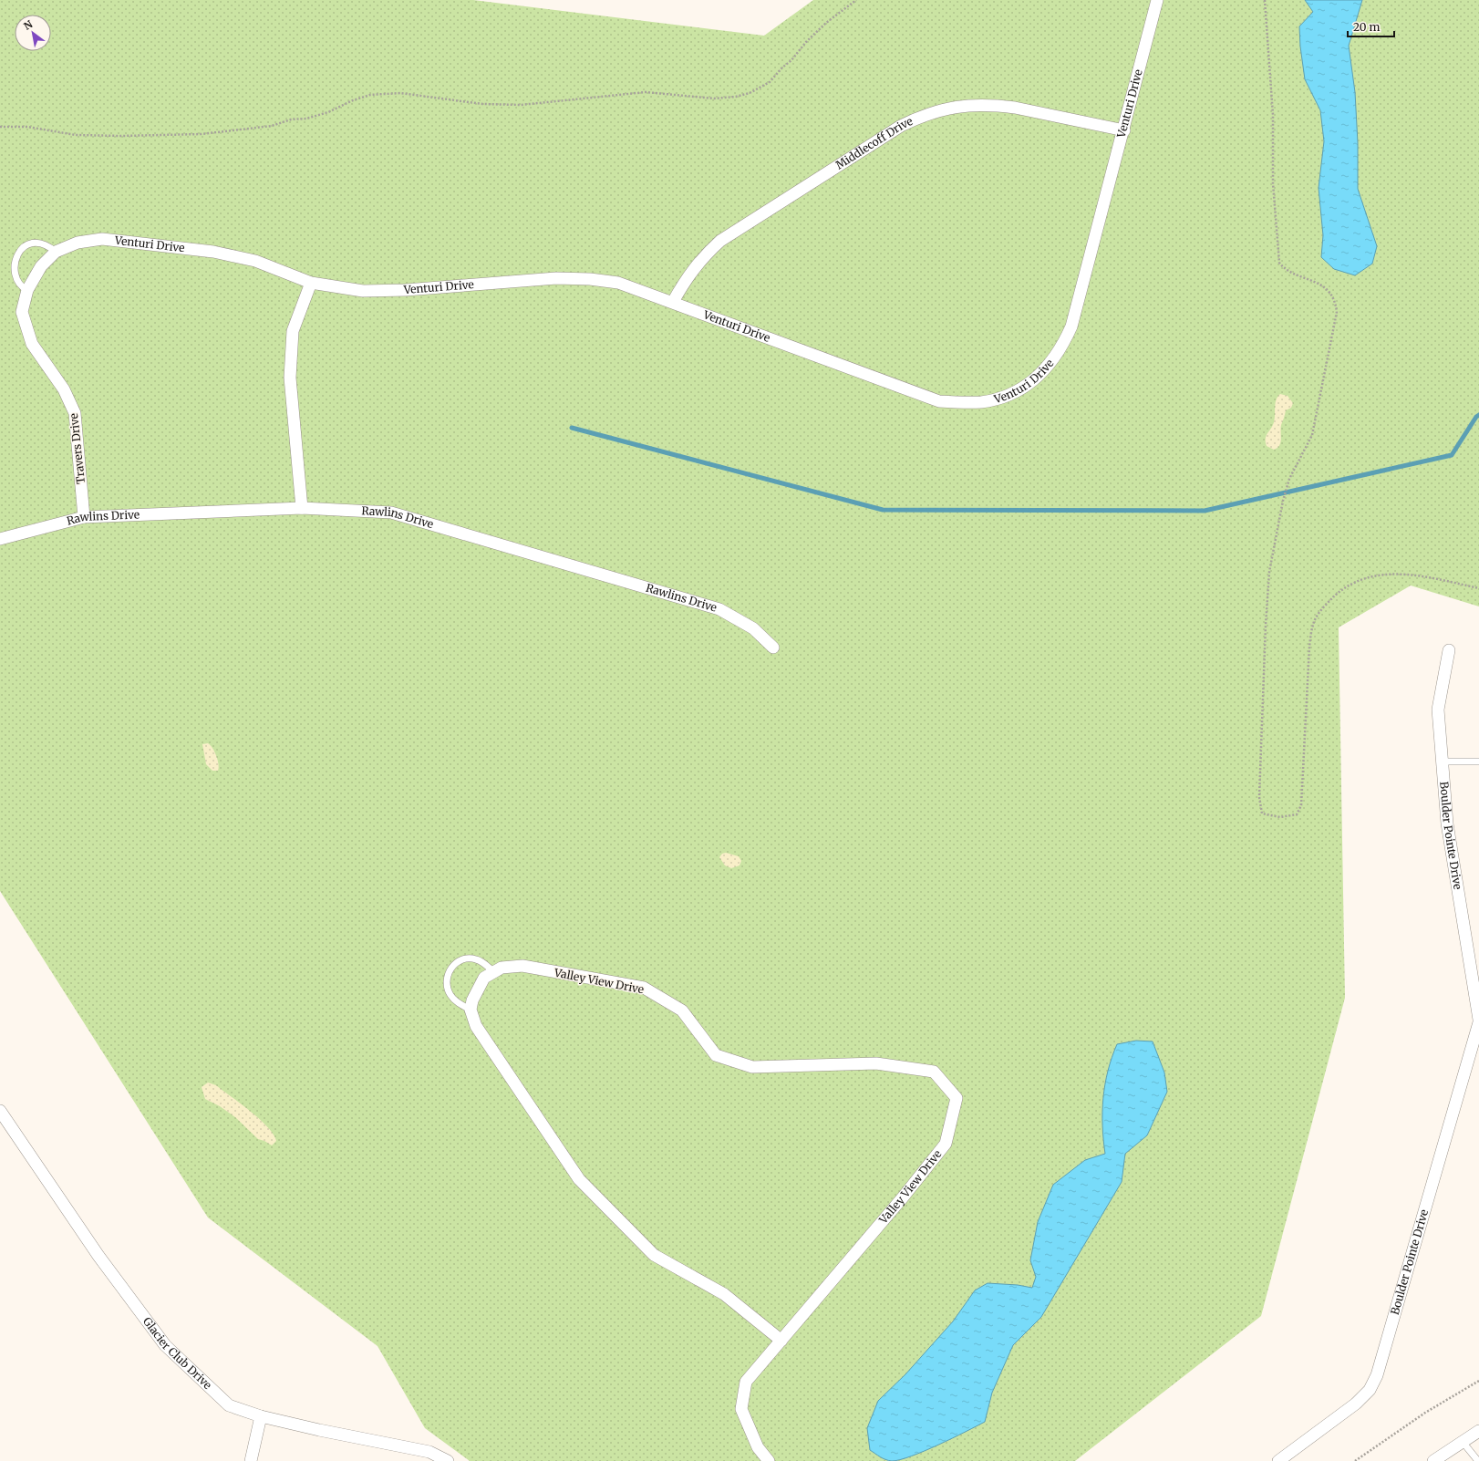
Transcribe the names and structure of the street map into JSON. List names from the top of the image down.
{
  "streets": {
    "street": [
      "Venturi Drive",
      "Middlecoff Drive",
      "Travers Drive",
      "Rawlins Drive",
      "Boulder Pointe Drive",
      "Valley View Drive",
      "Glacier Club Drive"
    ]
  },
  "crossings": [
    ["Venturi Drive", "Middlecoff Drive"],
    ["Venturi Drive", "Travers Drive"],
    ["Travers Drive", "Rawlins Drive"]
  ],
  "scale_bar": "20 m",
  "north": "top left"
}
